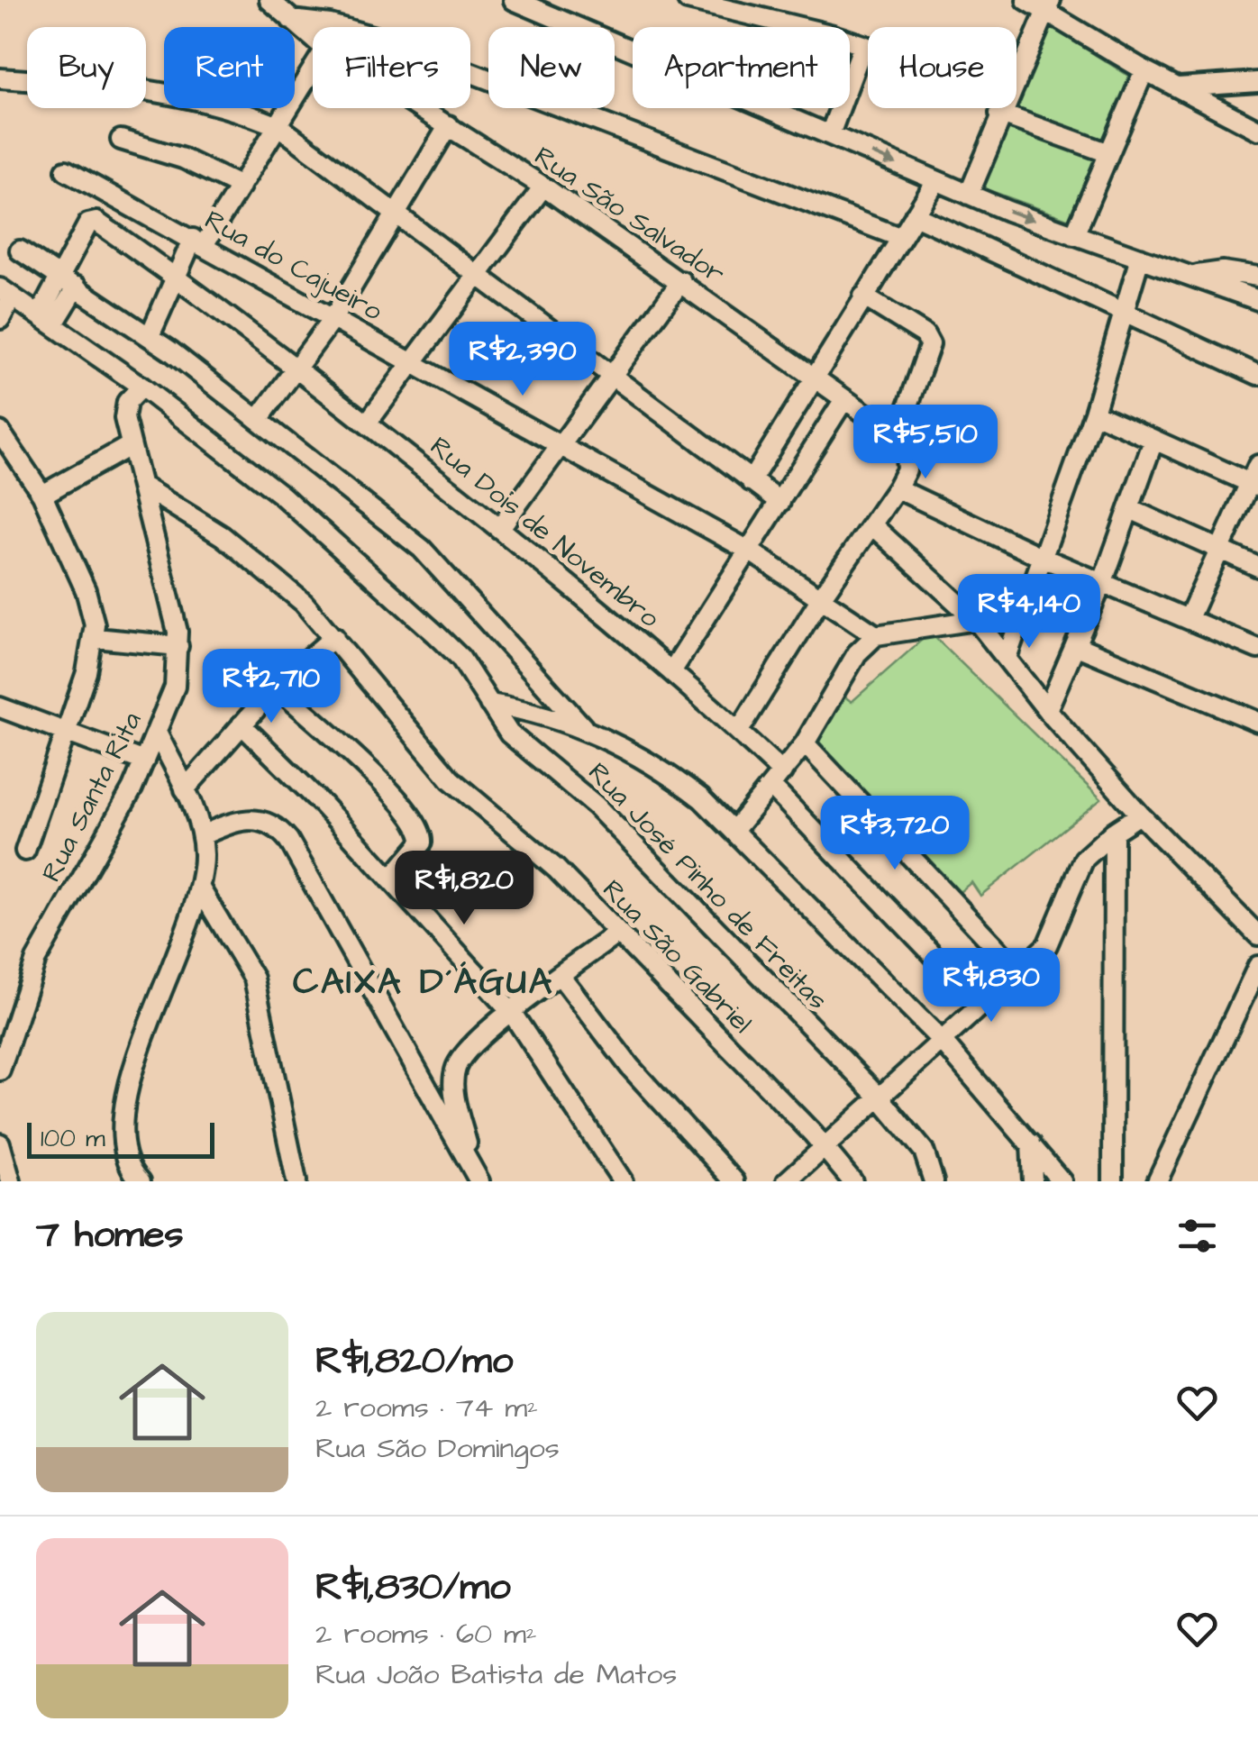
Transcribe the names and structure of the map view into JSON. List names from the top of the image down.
{
  "streets": {
    "street": [
      "Rua São Salvador",
      "Rua do Cajueiro",
      "Rua Dois de Novembro",
      "Rua Santa Rita",
      "Rua José Pinho de Freitas",
      "Rua São Gabriel"
    ]
  },
  "crossings": [
    ["Rua Santa Rita", "Rua José Pinho de Freitas"],
    ["Rua Santa Rita", "Rua São Gabriel"]
  ],
  "districts": ["CAIXA D´ÁGUA"],
  "scale_bar": "100 m",
  "page": {
    "chip": [
      "Buy",
      "Rent",
      "Filters",
      "New",
      "Apartment",
      "House"
    ],
    "price": [
      "R$2,390",
      "R$5,510",
      "R$4,140",
      "R$2,710",
      "R$3,720",
      "R$1,820",
      "R$1,830"
    ],
    "scale": "100 m",
    "heading": "7 homes",
    "list": [
      {
        "name": "R$1,820/mo",
        "note": "2 rooms · 74 m² · Rua São Domingos"
      },
      {
        "name": "R$1,830/mo",
        "note": "2 rooms · 60 m² · Rua João Batista de Matos"
      }
    ]
  }
}
